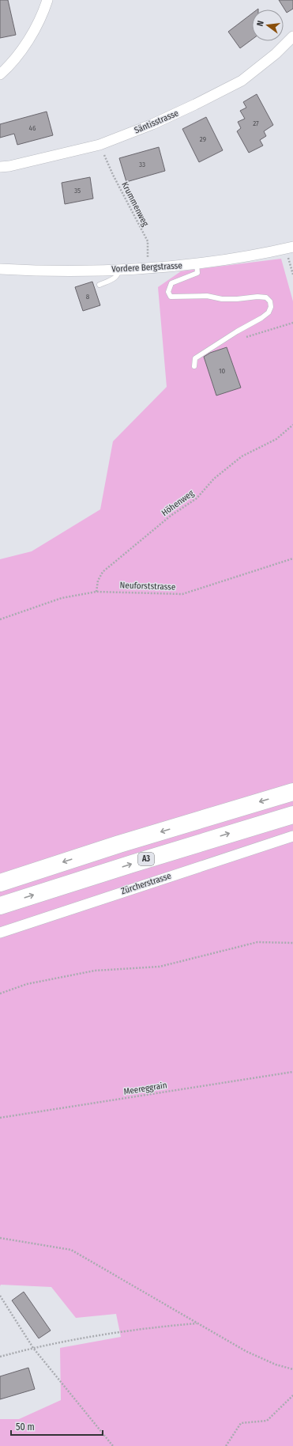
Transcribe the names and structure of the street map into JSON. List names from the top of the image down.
{
  "streets": {
    "highway": ["A3"],
    "street": ["Säntisstrasse", "Vordere Bergstrasse", "Zürcherstrasse"],
    "path": [
      "Krummenweg",
      "Höhenweg",
      "Neuforststrasse",
      "Meereggrain"
    ]
  },
  "crossings": [
    ["Säntisstrasse", "Krummenweg"],
    ["Krummenweg", "Vordere Bergstrasse"],
    ["Höhenweg", "Neuforststrasse"]
  ],
  "house_numbers": [
    "27",
    "46",
    "29",
    "33",
    "35",
    "8",
    "10"
  ],
  "scale_bar": "50 m",
  "north": "left"
}
